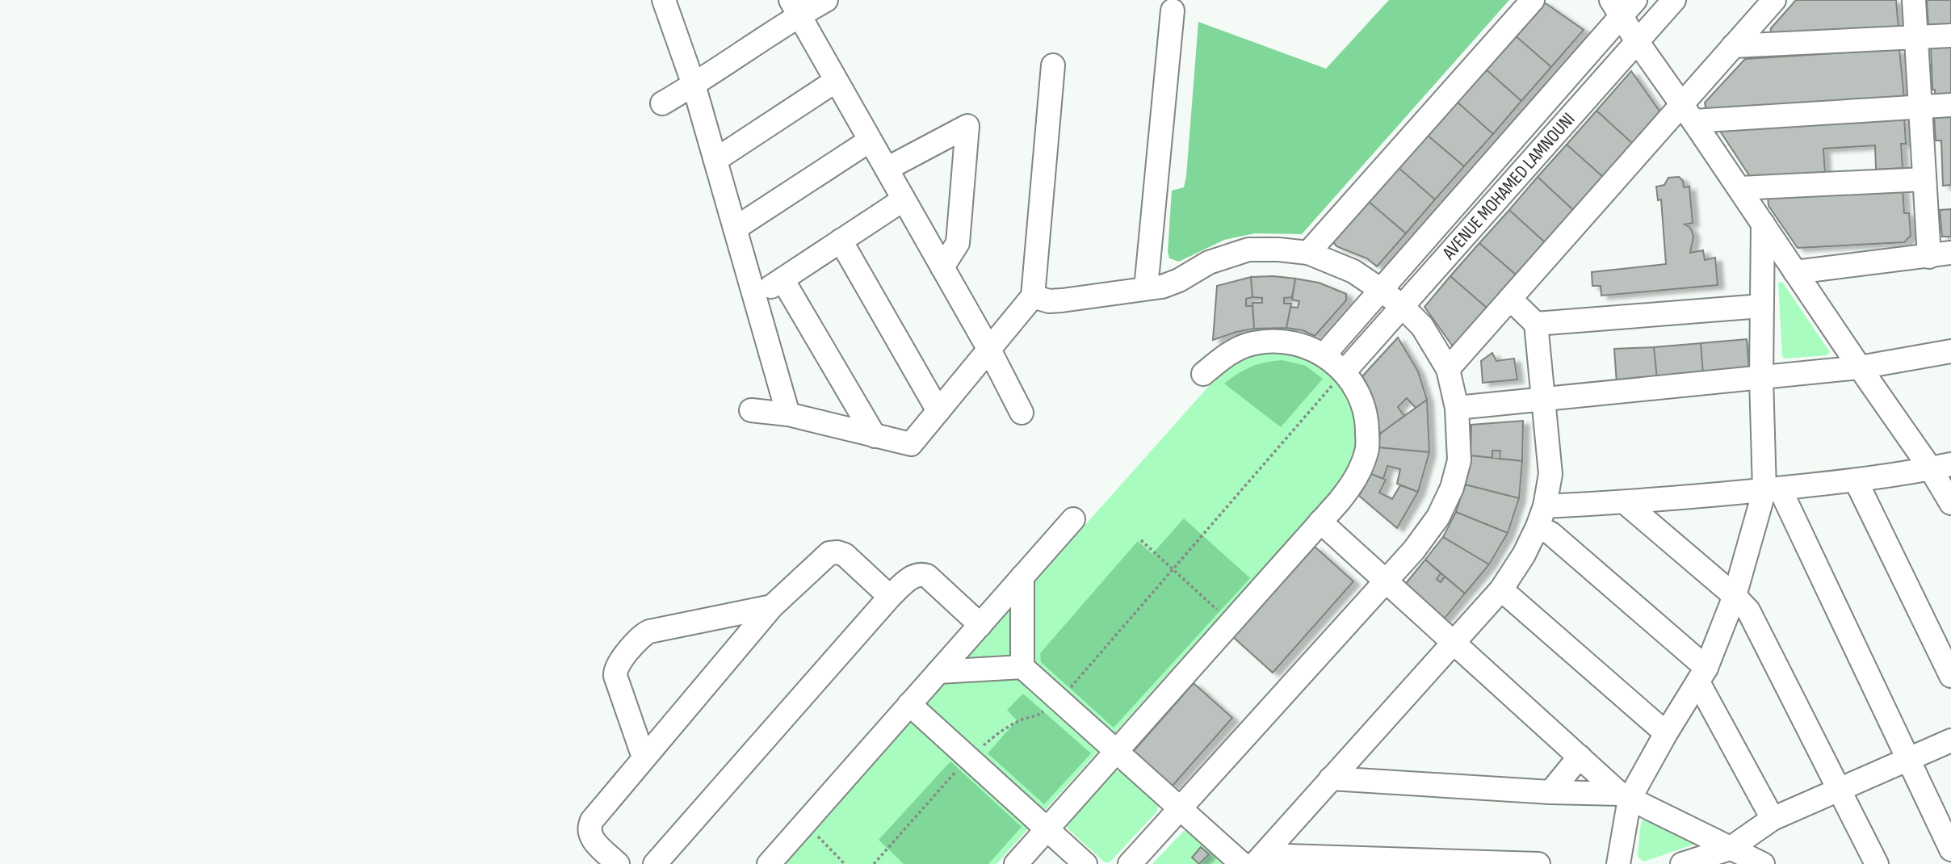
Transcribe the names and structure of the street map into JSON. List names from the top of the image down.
{
  "streets": {
    "street": ["AVENUE MOHAMED LAMNOUNI"]
  }
}
